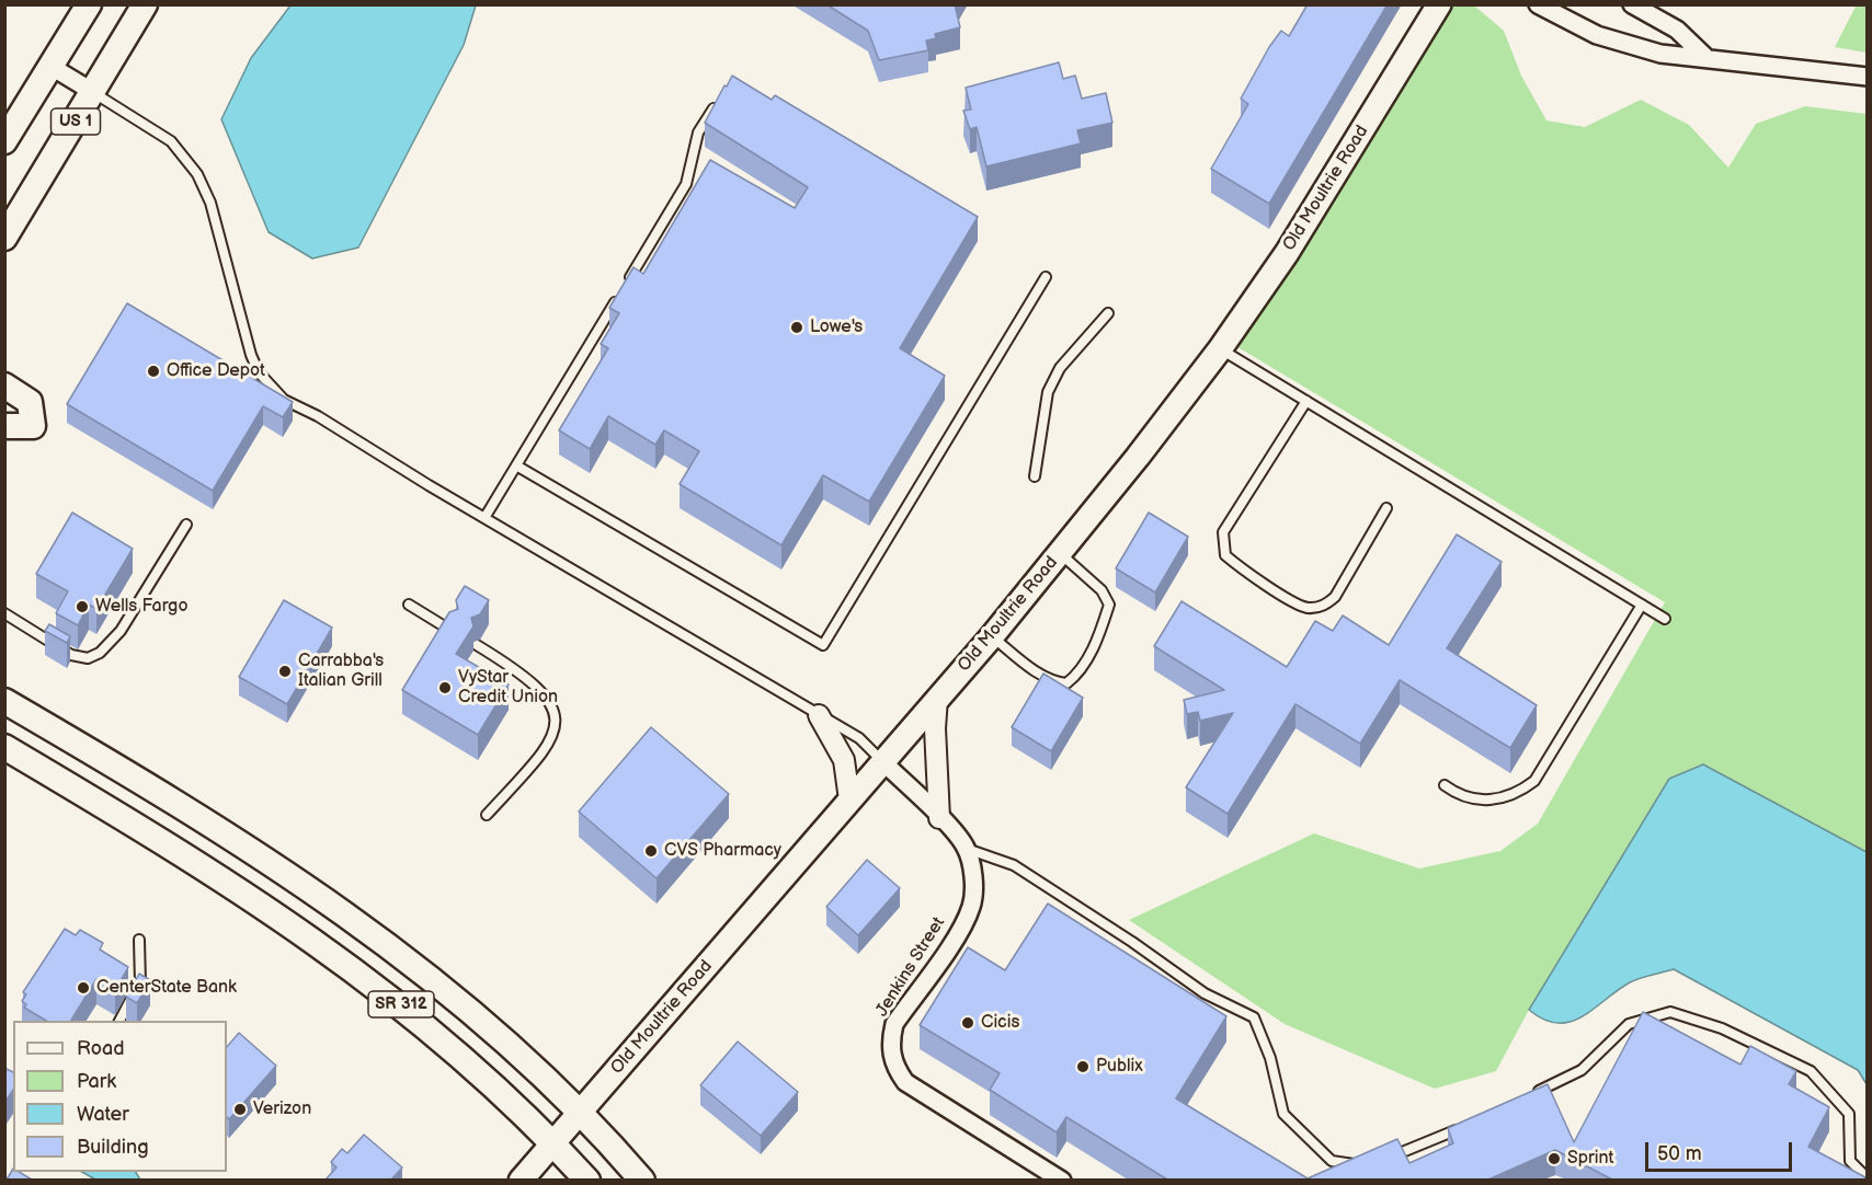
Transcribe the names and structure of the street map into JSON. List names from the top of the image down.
{
  "streets": {
    "main road": ["US 1", "Old Moultrie Road", "SR 312"],
    "street": ["Jenkins Street"]
  },
  "crossings": [
    ["Old Moultrie Road", "SR 312"]
  ],
  "places": [
    "Lowe's",
    "Office Depot",
    "Wells Fargo",
    "Carrabba's Italian Grill",
    "VyStar Credit Union",
    "CVS Pharmacy",
    "CenterState Bank",
    "Cicis",
    "Publix",
    "Verizon",
    "Sprint"
  ],
  "legend": [
    "Road",
    "Park",
    "Water",
    "Building"
  ],
  "scale_bar": "50 m"
}
